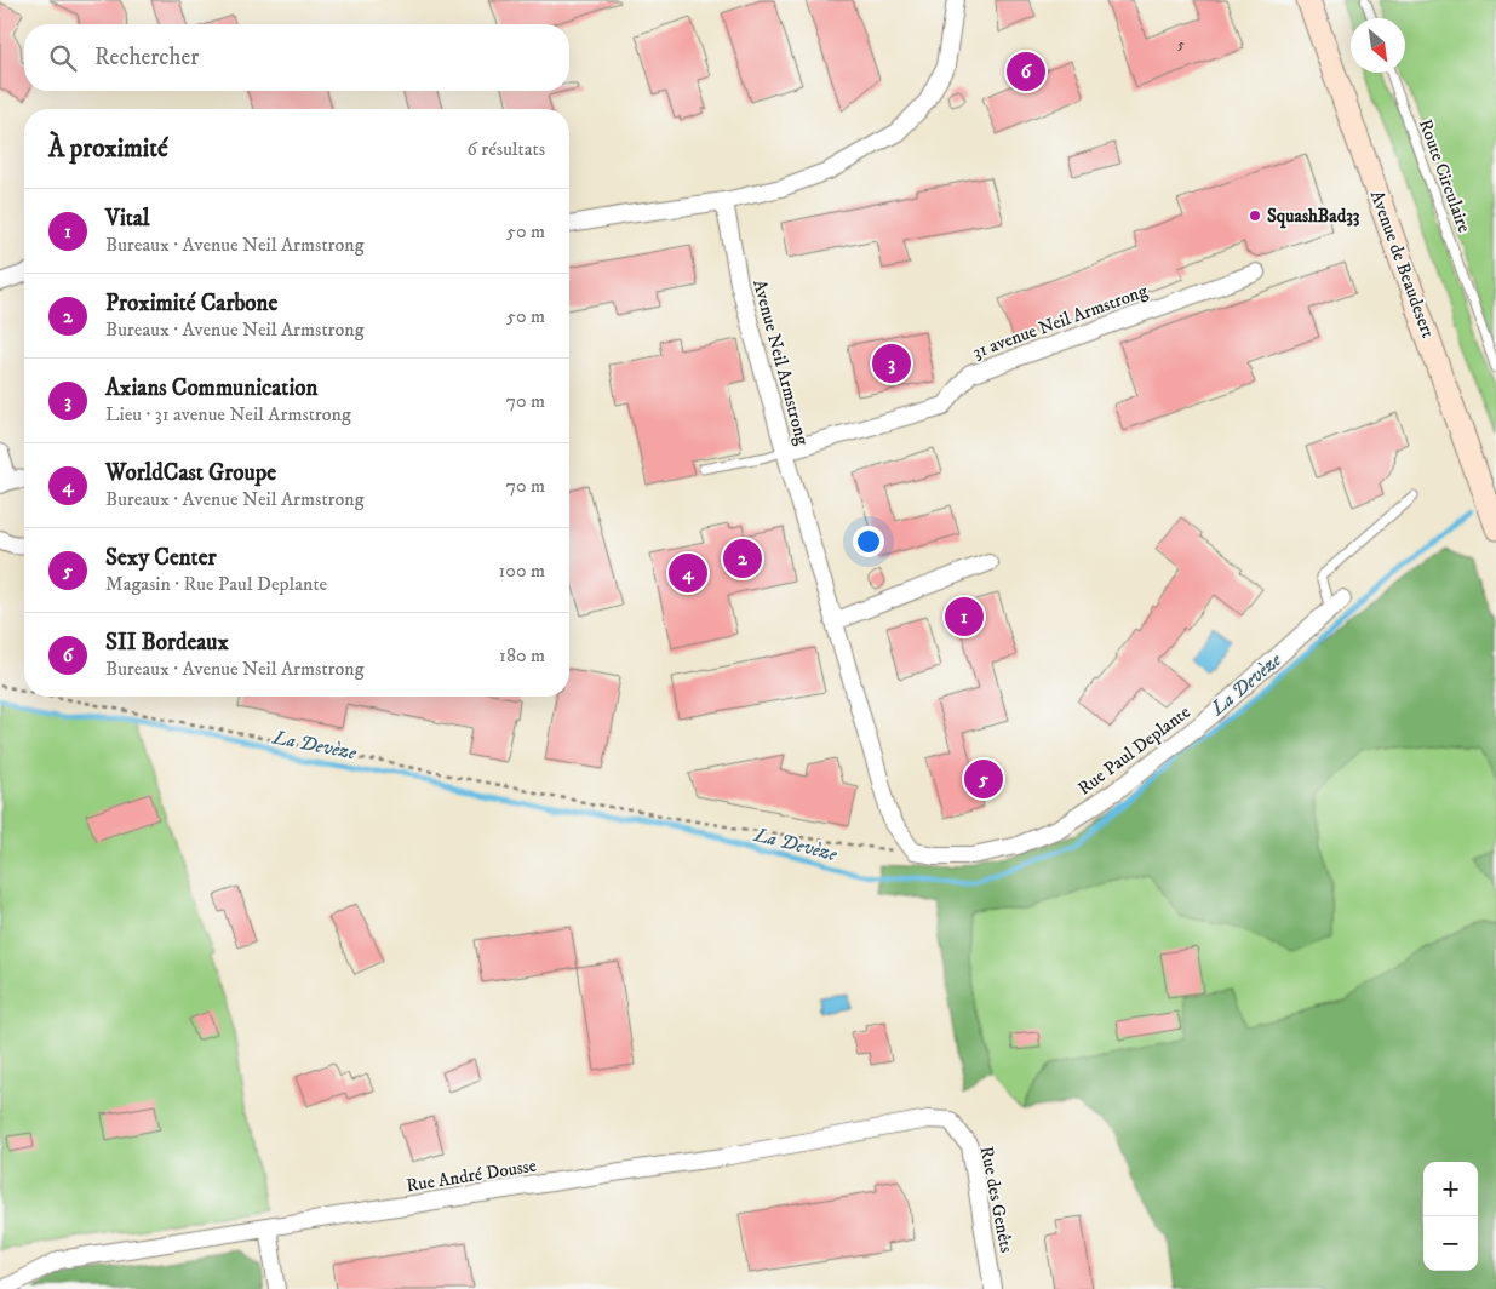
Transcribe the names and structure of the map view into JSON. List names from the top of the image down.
{
  "streets": {
    "main road": ["Avenue de Beaudesert"],
    "street": [
      "31 avenue Neil Armstrong",
      "Avenue Neil Armstrong",
      "Rue Paul Deplante",
      "Rue André Dousse",
      "Rue des Genêts"
    ],
    "lane": ["Route Circulaire"]
  },
  "crossings": [
    ["31 avenue Neil Armstrong", "Avenue Neil Armstrong"],
    ["Avenue Neil Armstrong", "Rue Paul Deplante"],
    ["Rue André Dousse", "Rue des Genêts"]
  ],
  "water": ["La Devèze"],
  "places": ["SquashBad33"],
  "house_numbers": ["5"],
  "north": "bottom right",
  "page": {
    "search": "Rechercher",
    "pins": [
      "6",
      "3",
      "2",
      "4",
      "1",
      "5"
    ],
    "heading": ["À proximité", "6 résultats"],
    "list": [
      {
        "mark": "1",
        "name": "Vital",
        "note": "Bureaux · Avenue Neil Armstrong",
        "value": "50 m"
      },
      {
        "mark": "2",
        "name": "Proximité Carbone",
        "note": "Bureaux · Avenue Neil Armstrong",
        "value": "50 m"
      },
      {
        "mark": "3",
        "name": "Axians Communication",
        "note": "Lieu · 31 avenue Neil Armstrong",
        "value": "70 m"
      },
      {
        "mark": "4",
        "name": "WorldCast Groupe",
        "note": "Bureaux · Avenue Neil Armstrong",
        "value": "70 m"
      },
      {
        "mark": "5",
        "name": "Sexy Center",
        "note": "Magasin · Rue Paul Deplante",
        "value": "100 m"
      },
      {
        "mark": "6",
        "name": "SII Bordeaux",
        "note": "Bureaux · Avenue Neil Armstrong",
        "value": "180 m"
      }
    ],
    "map_buttons": ["+", "−"]
  }
}
